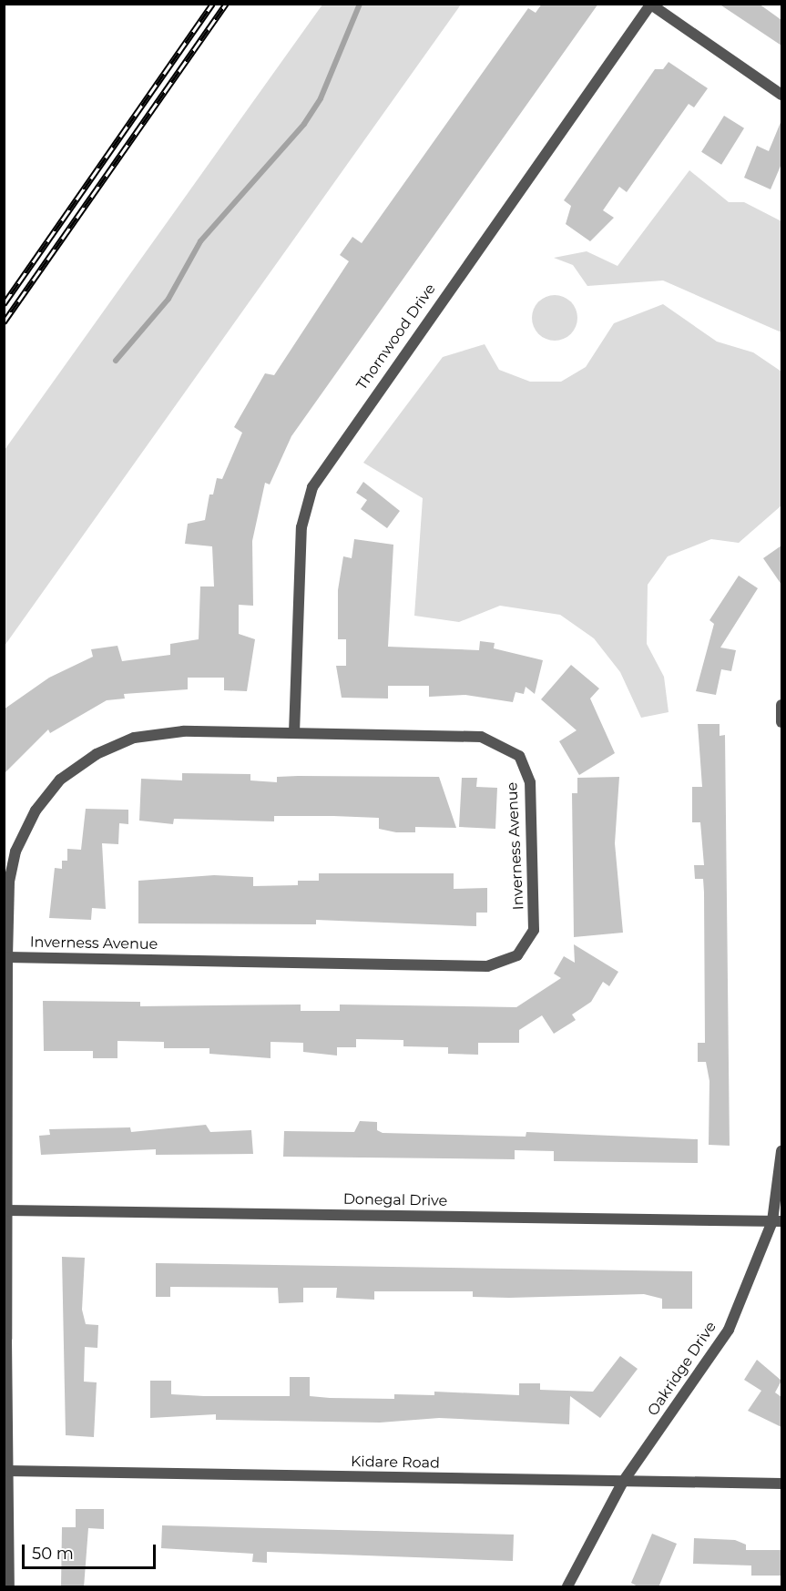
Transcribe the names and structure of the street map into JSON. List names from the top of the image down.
{
  "streets": {
    "street": [
      "Thornwood Drive",
      "Inverness Avenue",
      "Donegal Drive",
      "Oakridge Drive",
      "Kidare Road"
    ]
  },
  "crossings": [
    ["Thornwood Drive", "Inverness Avenue"],
    ["Inverness Avenue", "Donegal Drive"],
    ["Inverness Avenue", "Kidare Road"],
    ["Donegal Drive", "Oakridge Drive"],
    ["Oakridge Drive", "Kidare Road"]
  ],
  "scale_bar": "50 m"
}
